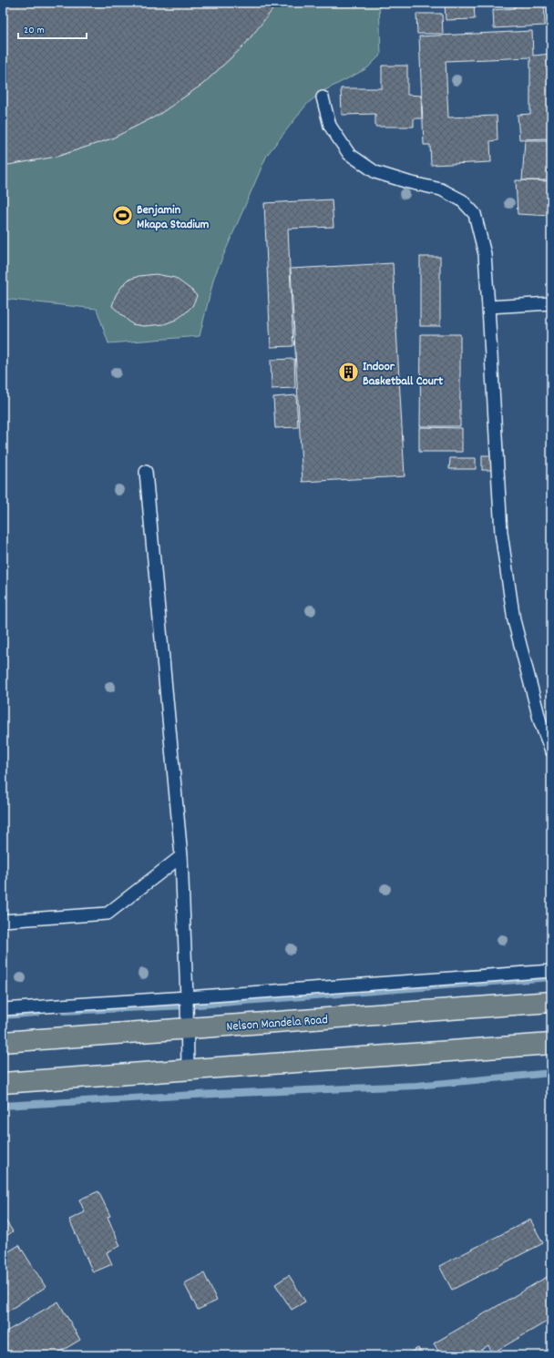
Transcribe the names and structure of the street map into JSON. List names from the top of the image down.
{
  "streets": {
    "main road": ["Nelson Mandela Road"]
  },
  "places": {
    "sports": ["Benjamin Mkapa Stadium"],
    "building": ["Indoor Basketball Court"]
  },
  "scale_bar": "20 m"
}
